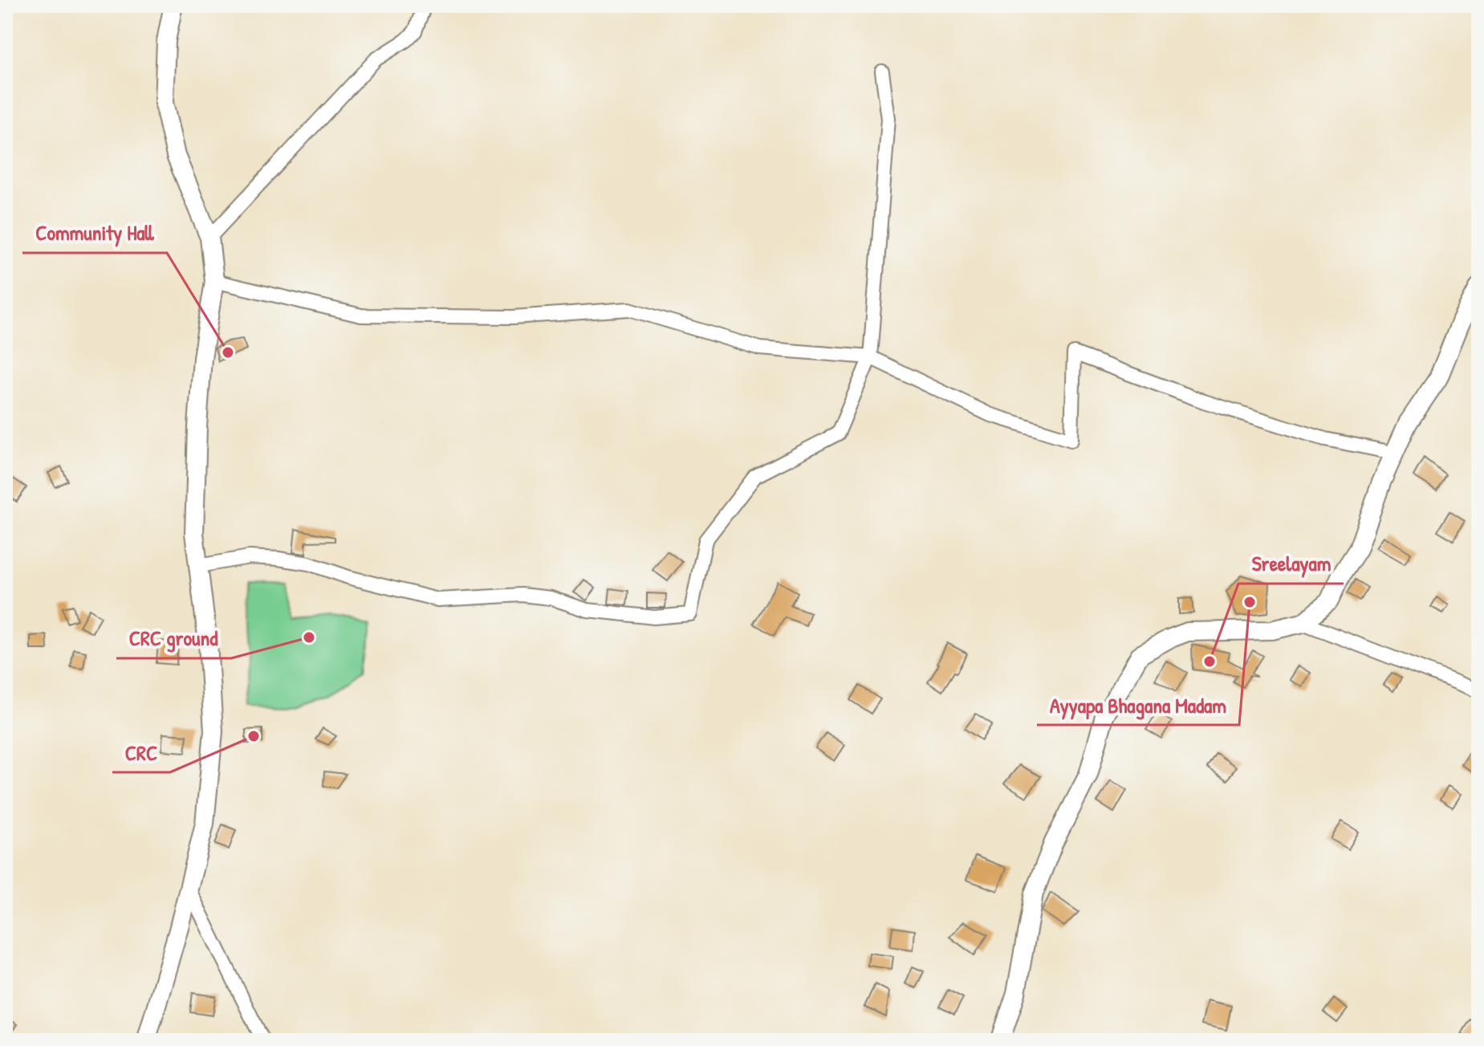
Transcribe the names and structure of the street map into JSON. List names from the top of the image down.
{
  "places": [
    "Community Hall",
    "Ayyapa Bhagana Madam",
    "CRC ground",
    "Sreelayam",
    "CRC"
  ]
}
